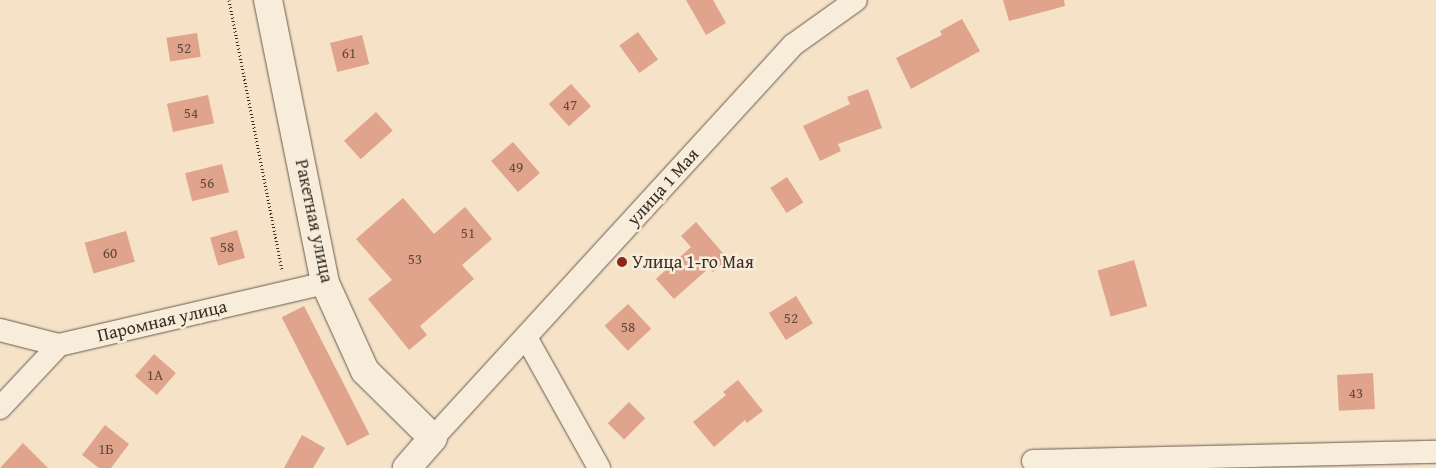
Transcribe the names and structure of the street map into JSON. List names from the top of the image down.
{
  "streets": {
    "main road": ["Ракетная улица"],
    "street": ["улица 1 Мая", "Паромная улица"]
  },
  "crossings": [
    ["улица 1 Мая", "Ракетная улица"],
    ["Ракетная улица", "Паромная улица"]
  ],
  "places": ["Улица 1-го Мая"],
  "house_numbers": [
    "52",
    "61",
    "47",
    "54",
    "49",
    "56",
    "51",
    "58",
    "60",
    "53",
    "52",
    "58",
    "1А",
    "43",
    "1Б"
  ]
}
